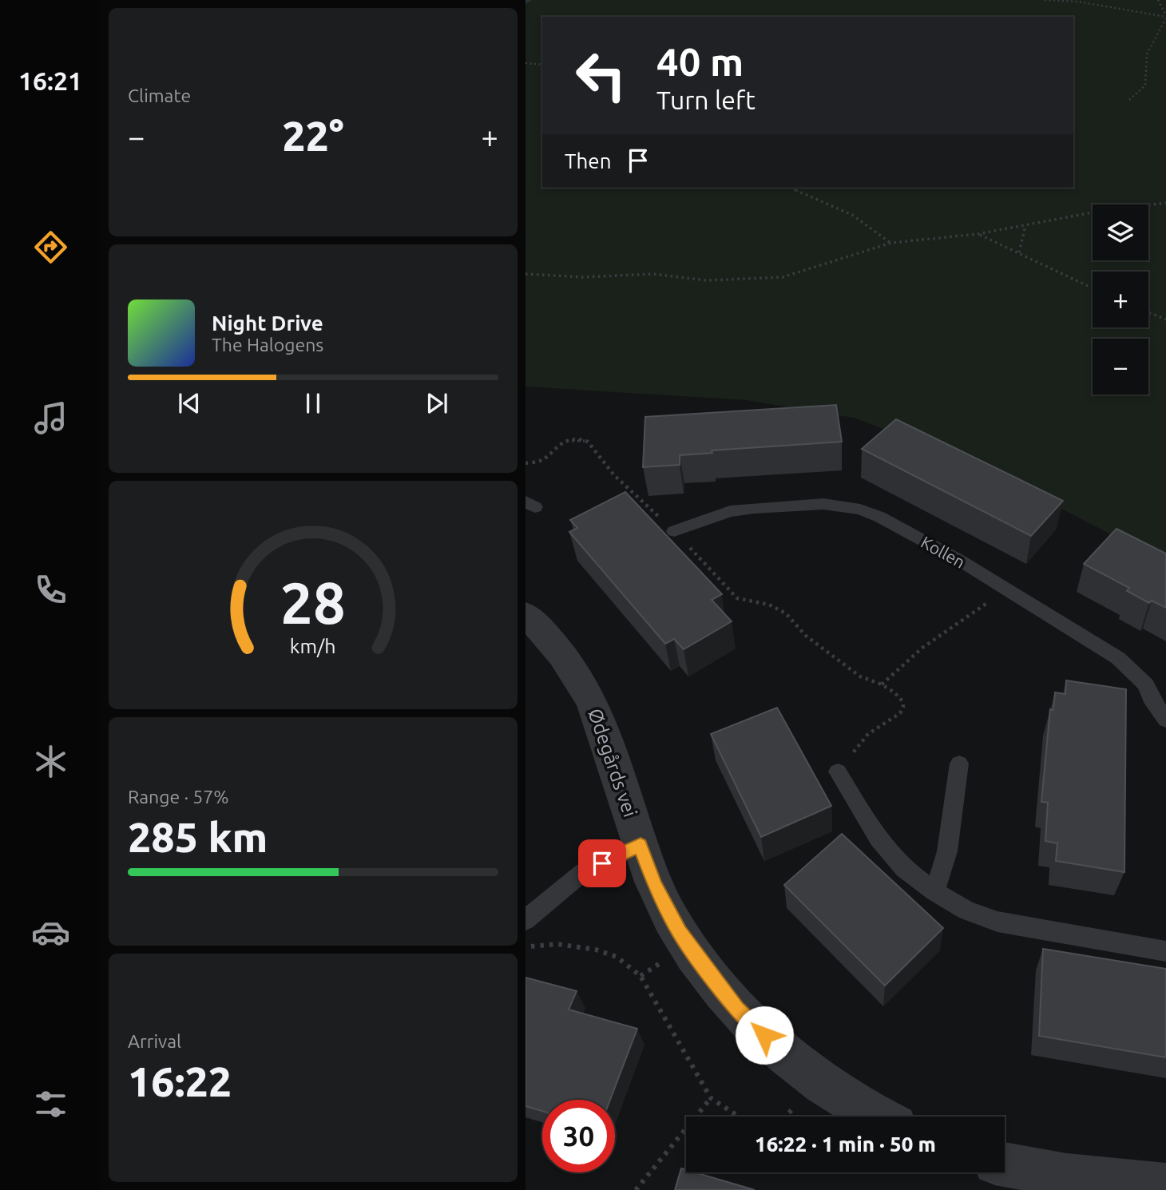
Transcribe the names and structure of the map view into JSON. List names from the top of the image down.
{
  "streets": {
    "street": ["Ødegårds vei"],
    "lane": ["Kollen"]
  },
  "page": {
    "tabs": "16:21",
    "tile": [
      "Climate",
      ["Range · 57%", "285 km"],
      ["Arrival", "16:22"]
    ],
    "turn": ["40 m", "Turn left"],
    "heat": ["−", "22°", "+"],
    "then": "Then",
    "map_buttons": ["+", "−"],
    "song": ["Night Drive", "The Halogens"],
    "limit": "30",
    "trip": "16:22 · 1 min · 50 m",
    "gauge": ["28", "km/h"]
  }
}
